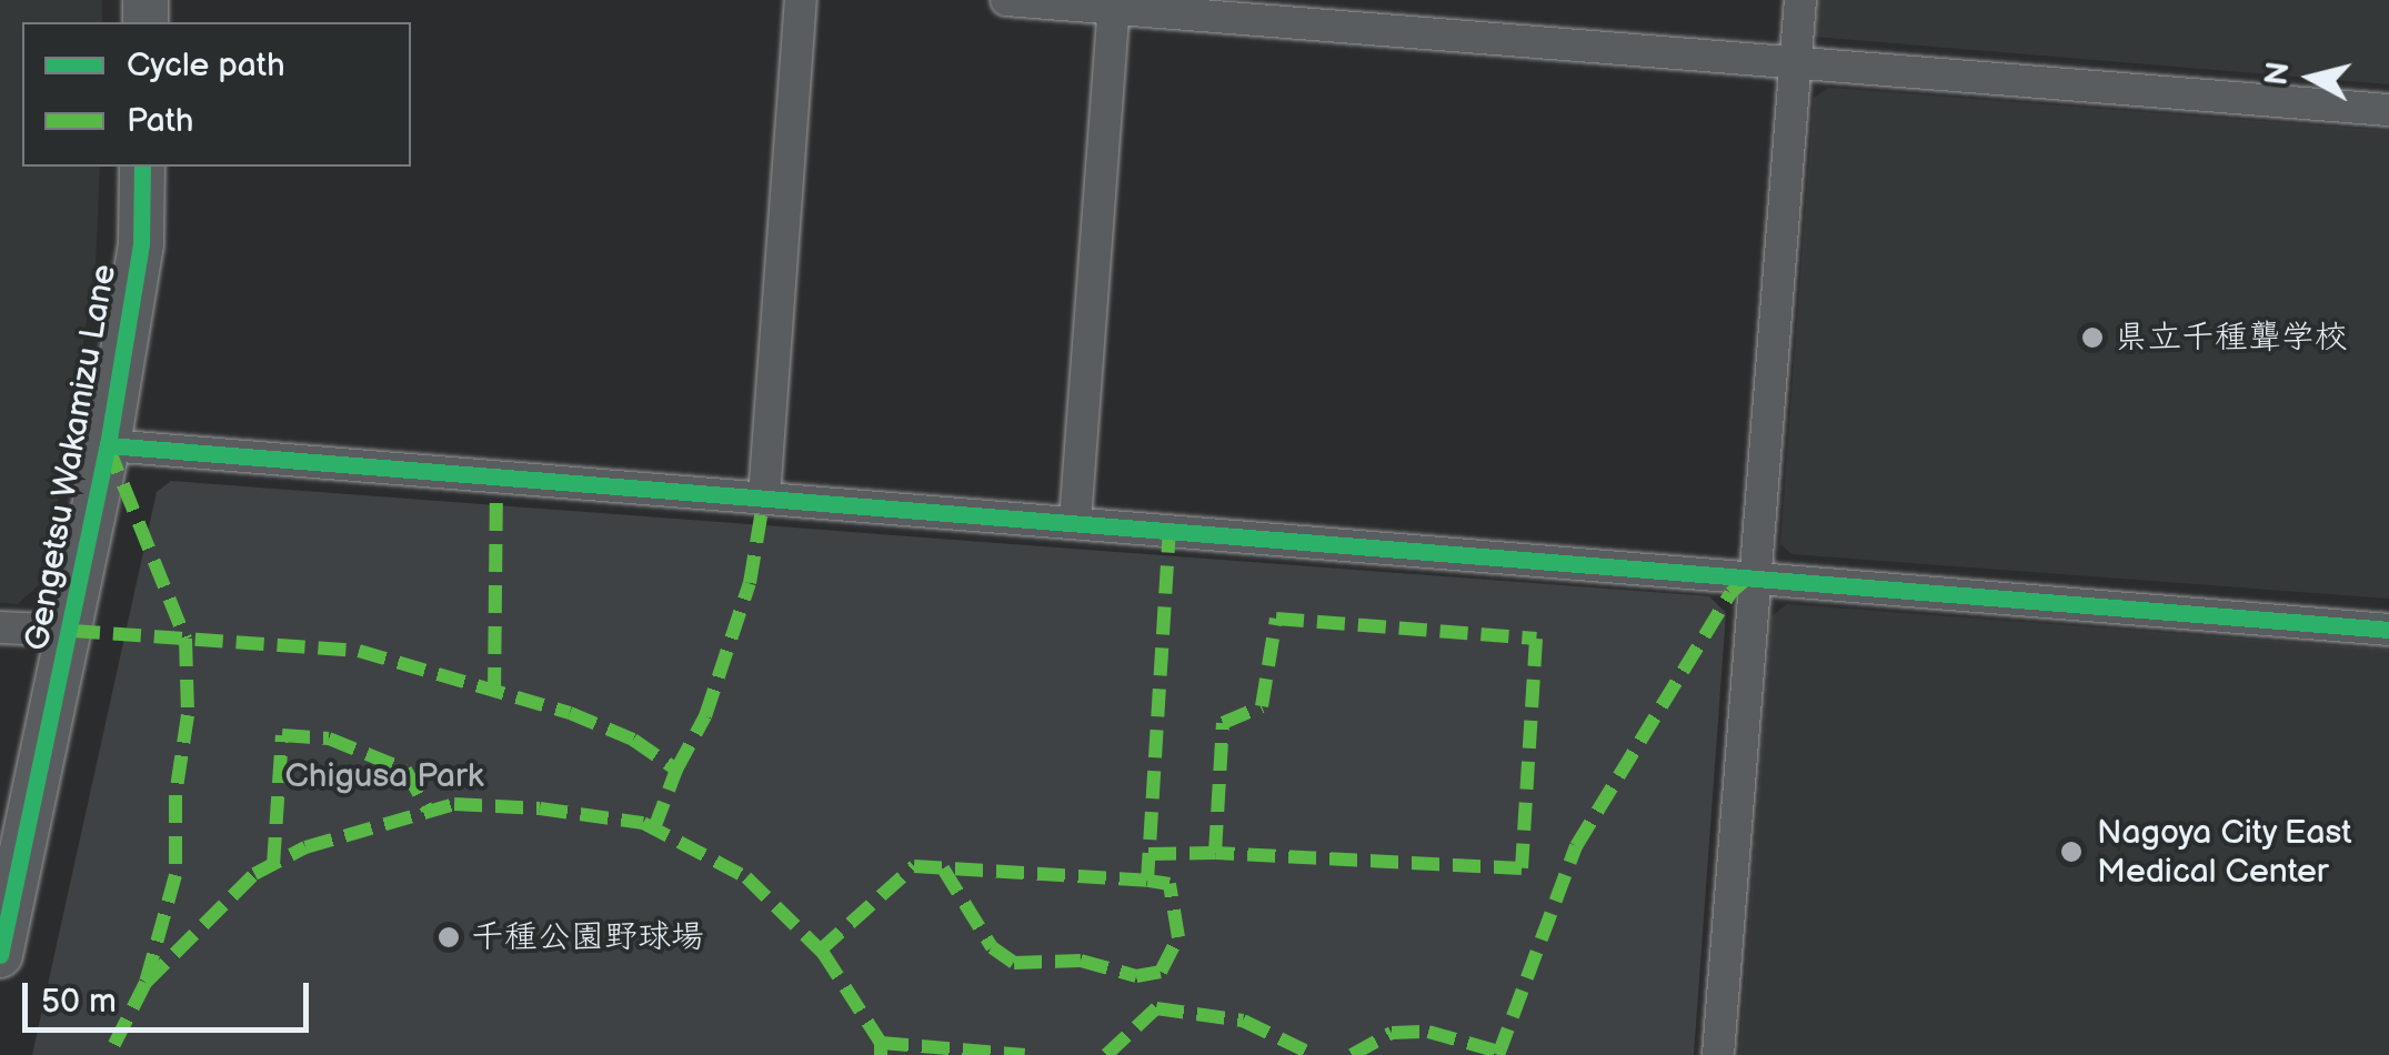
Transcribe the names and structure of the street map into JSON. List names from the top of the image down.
{
  "streets": {
    "street": ["Gengetsu Wakamizu Lane"]
  },
  "parks": ["Chigusa Park"],
  "places": ["県立千種聾学校", "Nagoya City East Medical Center", "千種公園野球場"],
  "legend": ["Cycle path", "Path"],
  "scale_bar": "50 m",
  "north": "left"
}
